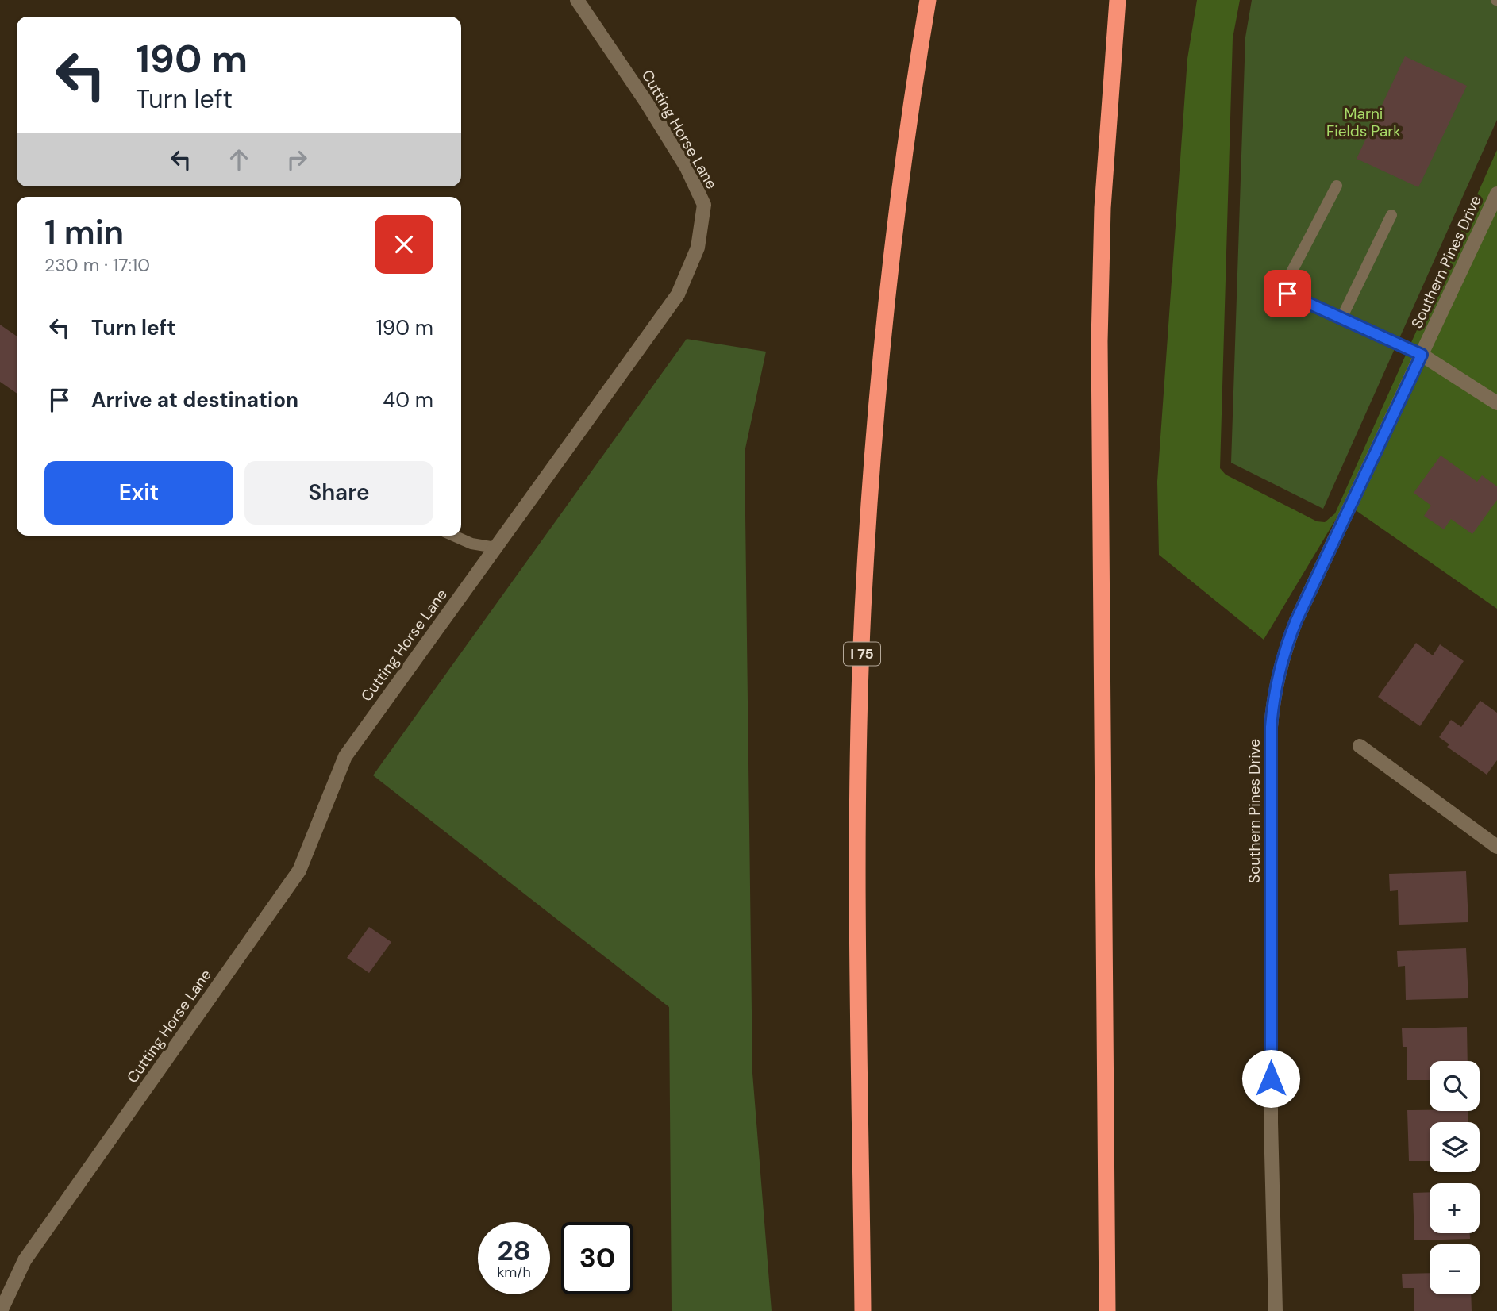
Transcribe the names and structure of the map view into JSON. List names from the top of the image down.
{
  "streets": {
    "highway": ["I 75"],
    "street": ["Cutting Horse Lane", "Southern Pines Drive"]
  },
  "parks": ["Marni Fields Park"],
  "page": {
    "turn": ["190 m", "Turn left"],
    "heading": ["1 min", "230 m · 17:10"],
    "list": [
      {
        "name": "Turn left",
        "value": "190 m"
      },
      {
        "name": "Arrive at destination",
        "value": "40 m"
      }
    ],
    "buttons": ["Exit", "Share"],
    "map_buttons": ["+", "−"],
    "speed": "28 km/h",
    "limit": "30"
  }
}
